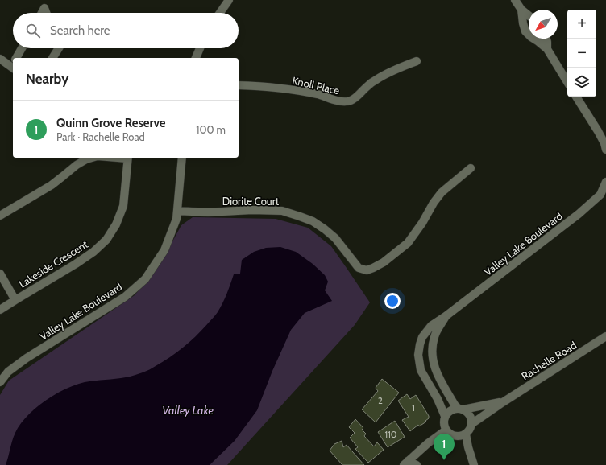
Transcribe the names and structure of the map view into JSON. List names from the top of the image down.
{
  "streets": {
    "street": [
      "Knoll Place",
      "Diorite Court",
      "Valley Lake Boulevard",
      "Lakeside Crescent",
      "Rachelle Road"
    ]
  },
  "crossings": [
    ["Diorite Court", "Valley Lake Boulevard"],
    ["Valley Lake Boulevard", "Rachelle Road"]
  ],
  "water": ["Valley Lake"],
  "house_numbers": ["2", "1", "110"],
  "north": "bottom left",
  "page": {
    "map_buttons": ["+", "−"],
    "search": "Search here",
    "heading": "Nearby",
    "list": [
      {
        "mark": "1",
        "name": "Quinn Grove Reserve",
        "note": "Park · Rachelle Road",
        "value": "100 m"
      }
    ],
    "pins": "1"
  }
}
